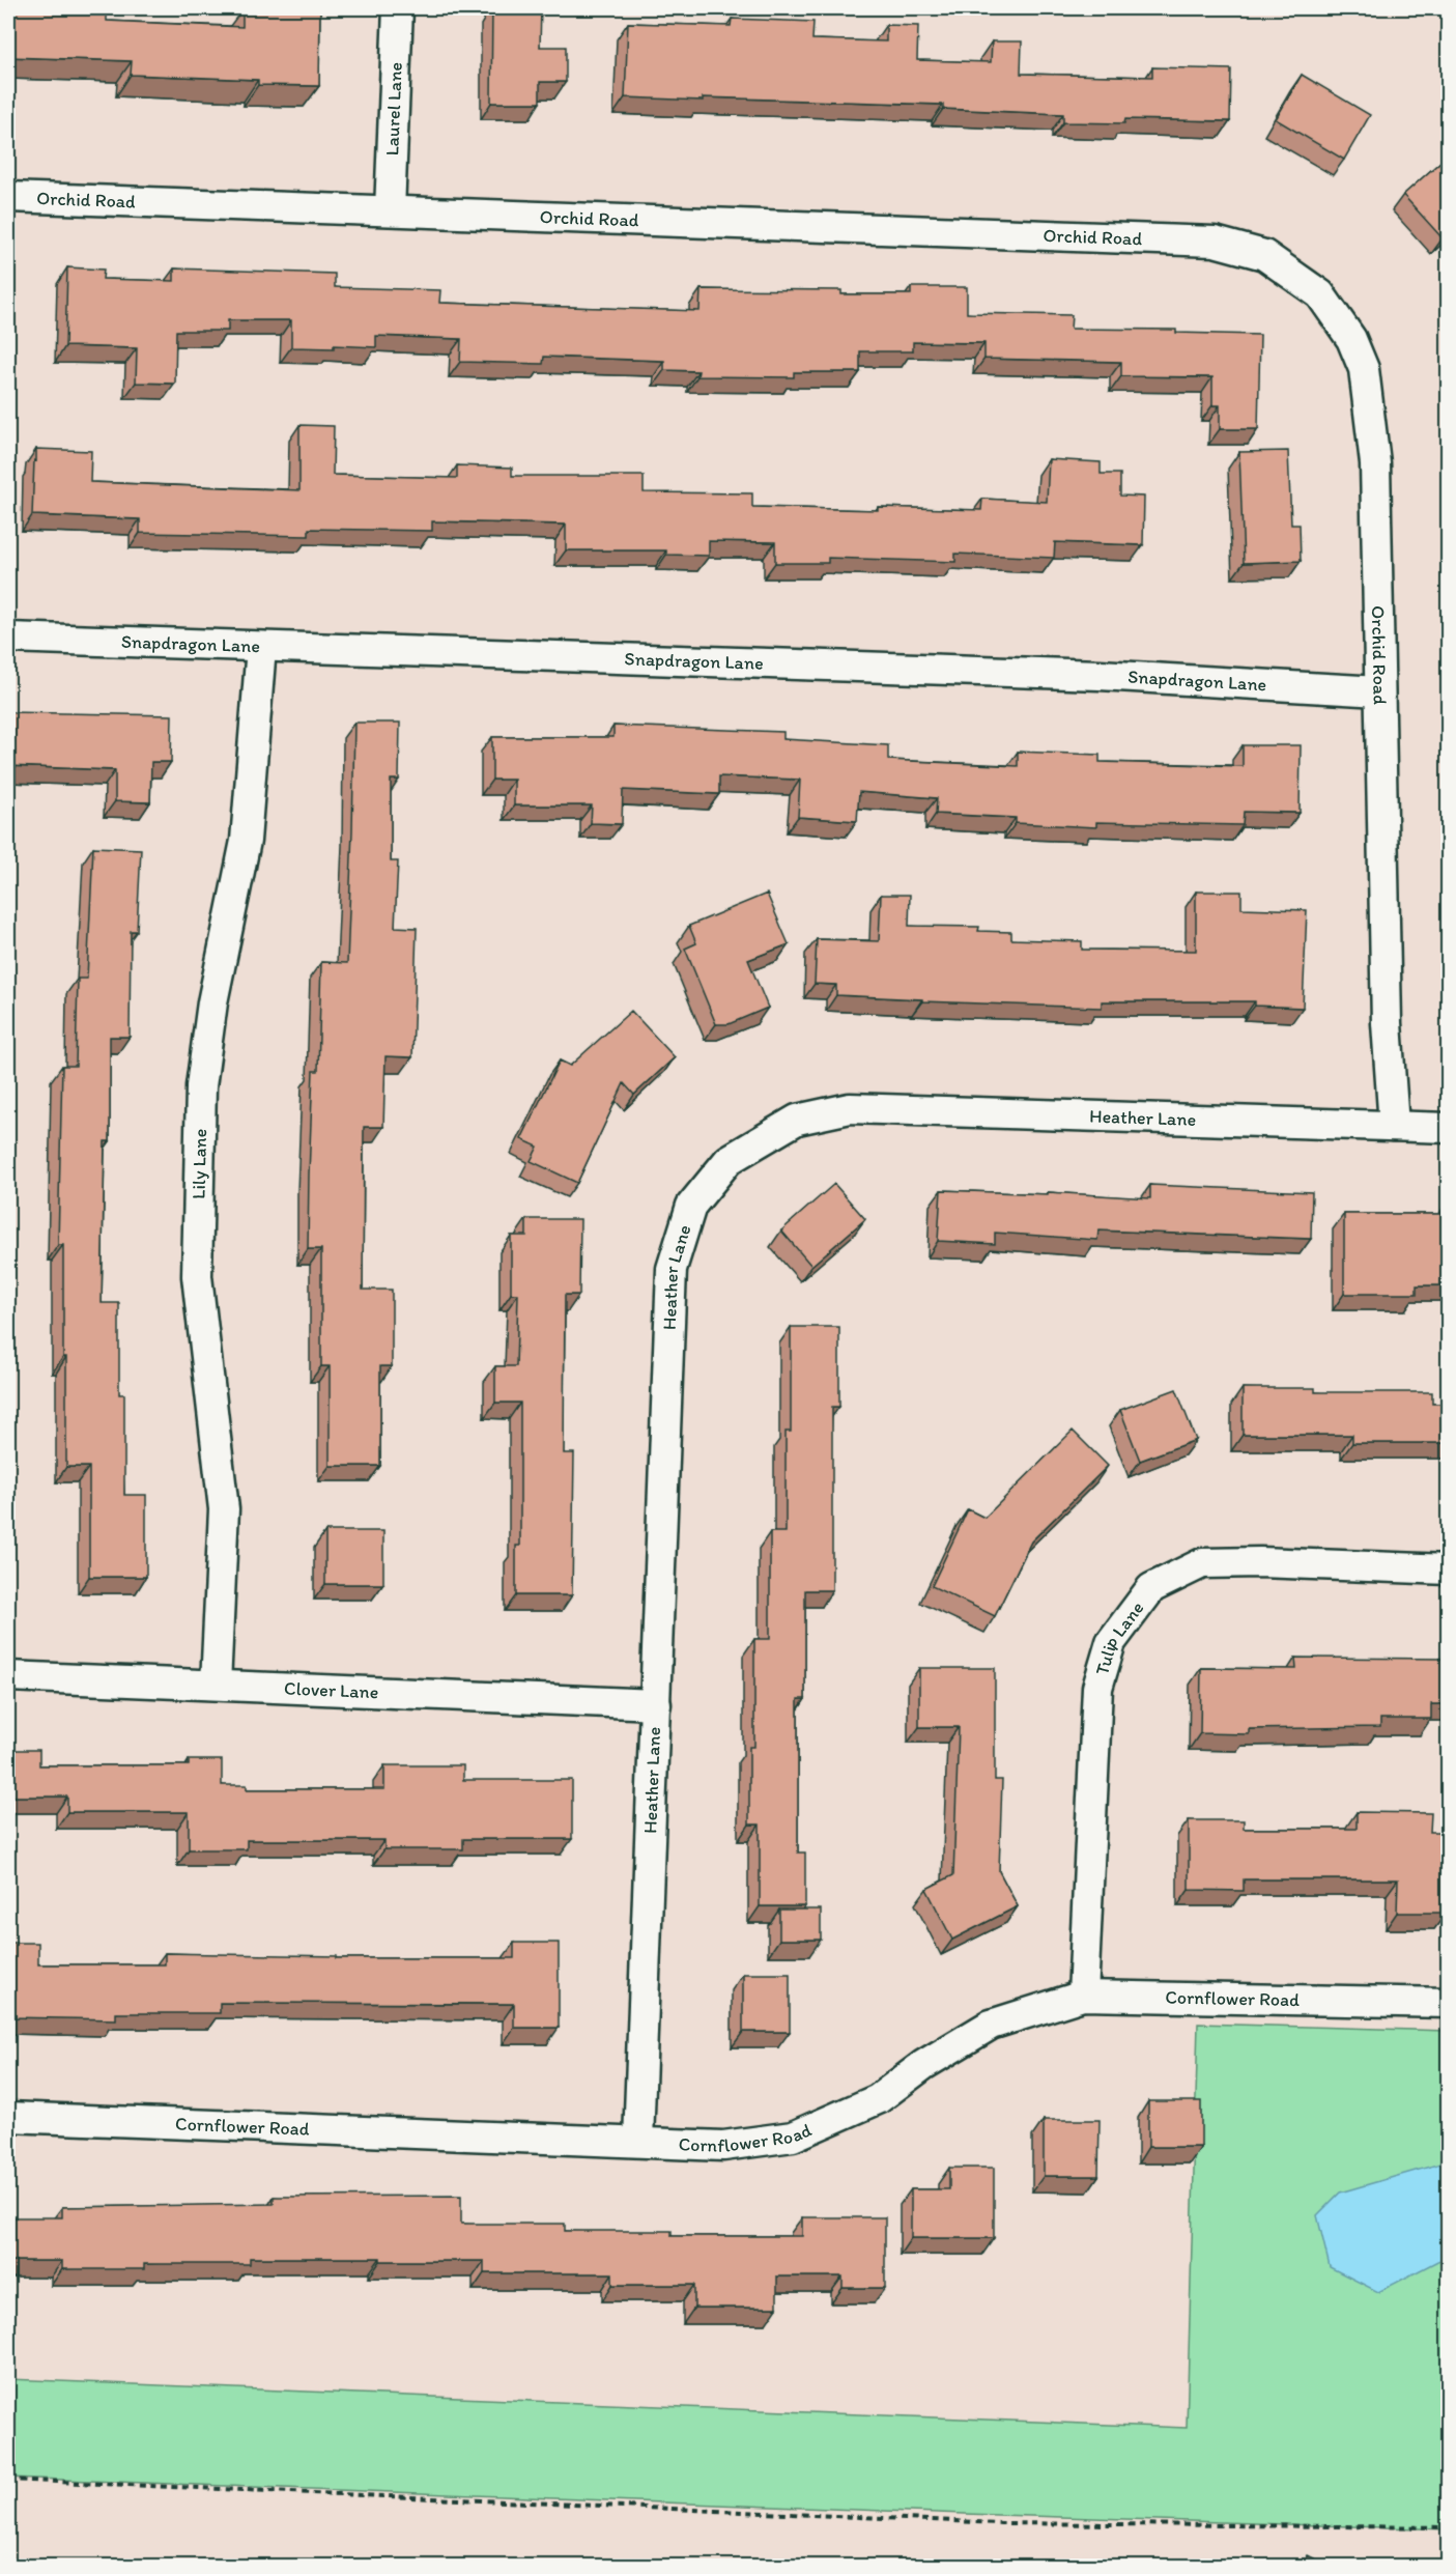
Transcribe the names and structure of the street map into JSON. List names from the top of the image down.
{
  "streets": {
    "street": [
      "Laurel Lane",
      "Orchid Road",
      "Snapdragon Lane",
      "Heather Lane",
      "Lily Lane",
      "Tulip Lane",
      "Clover Lane",
      "Cornflower Road"
    ]
  },
  "crossings": [
    ["Laurel Lane", "Orchid Road"],
    ["Orchid Road", "Snapdragon Lane"],
    ["Orchid Road", "Heather Lane"],
    ["Snapdragon Lane", "Lily Lane"],
    ["Heather Lane", "Clover Lane"],
    ["Heather Lane", "Cornflower Road"],
    ["Lily Lane", "Clover Lane"],
    ["Tulip Lane", "Cornflower Road"]
  ]
}
